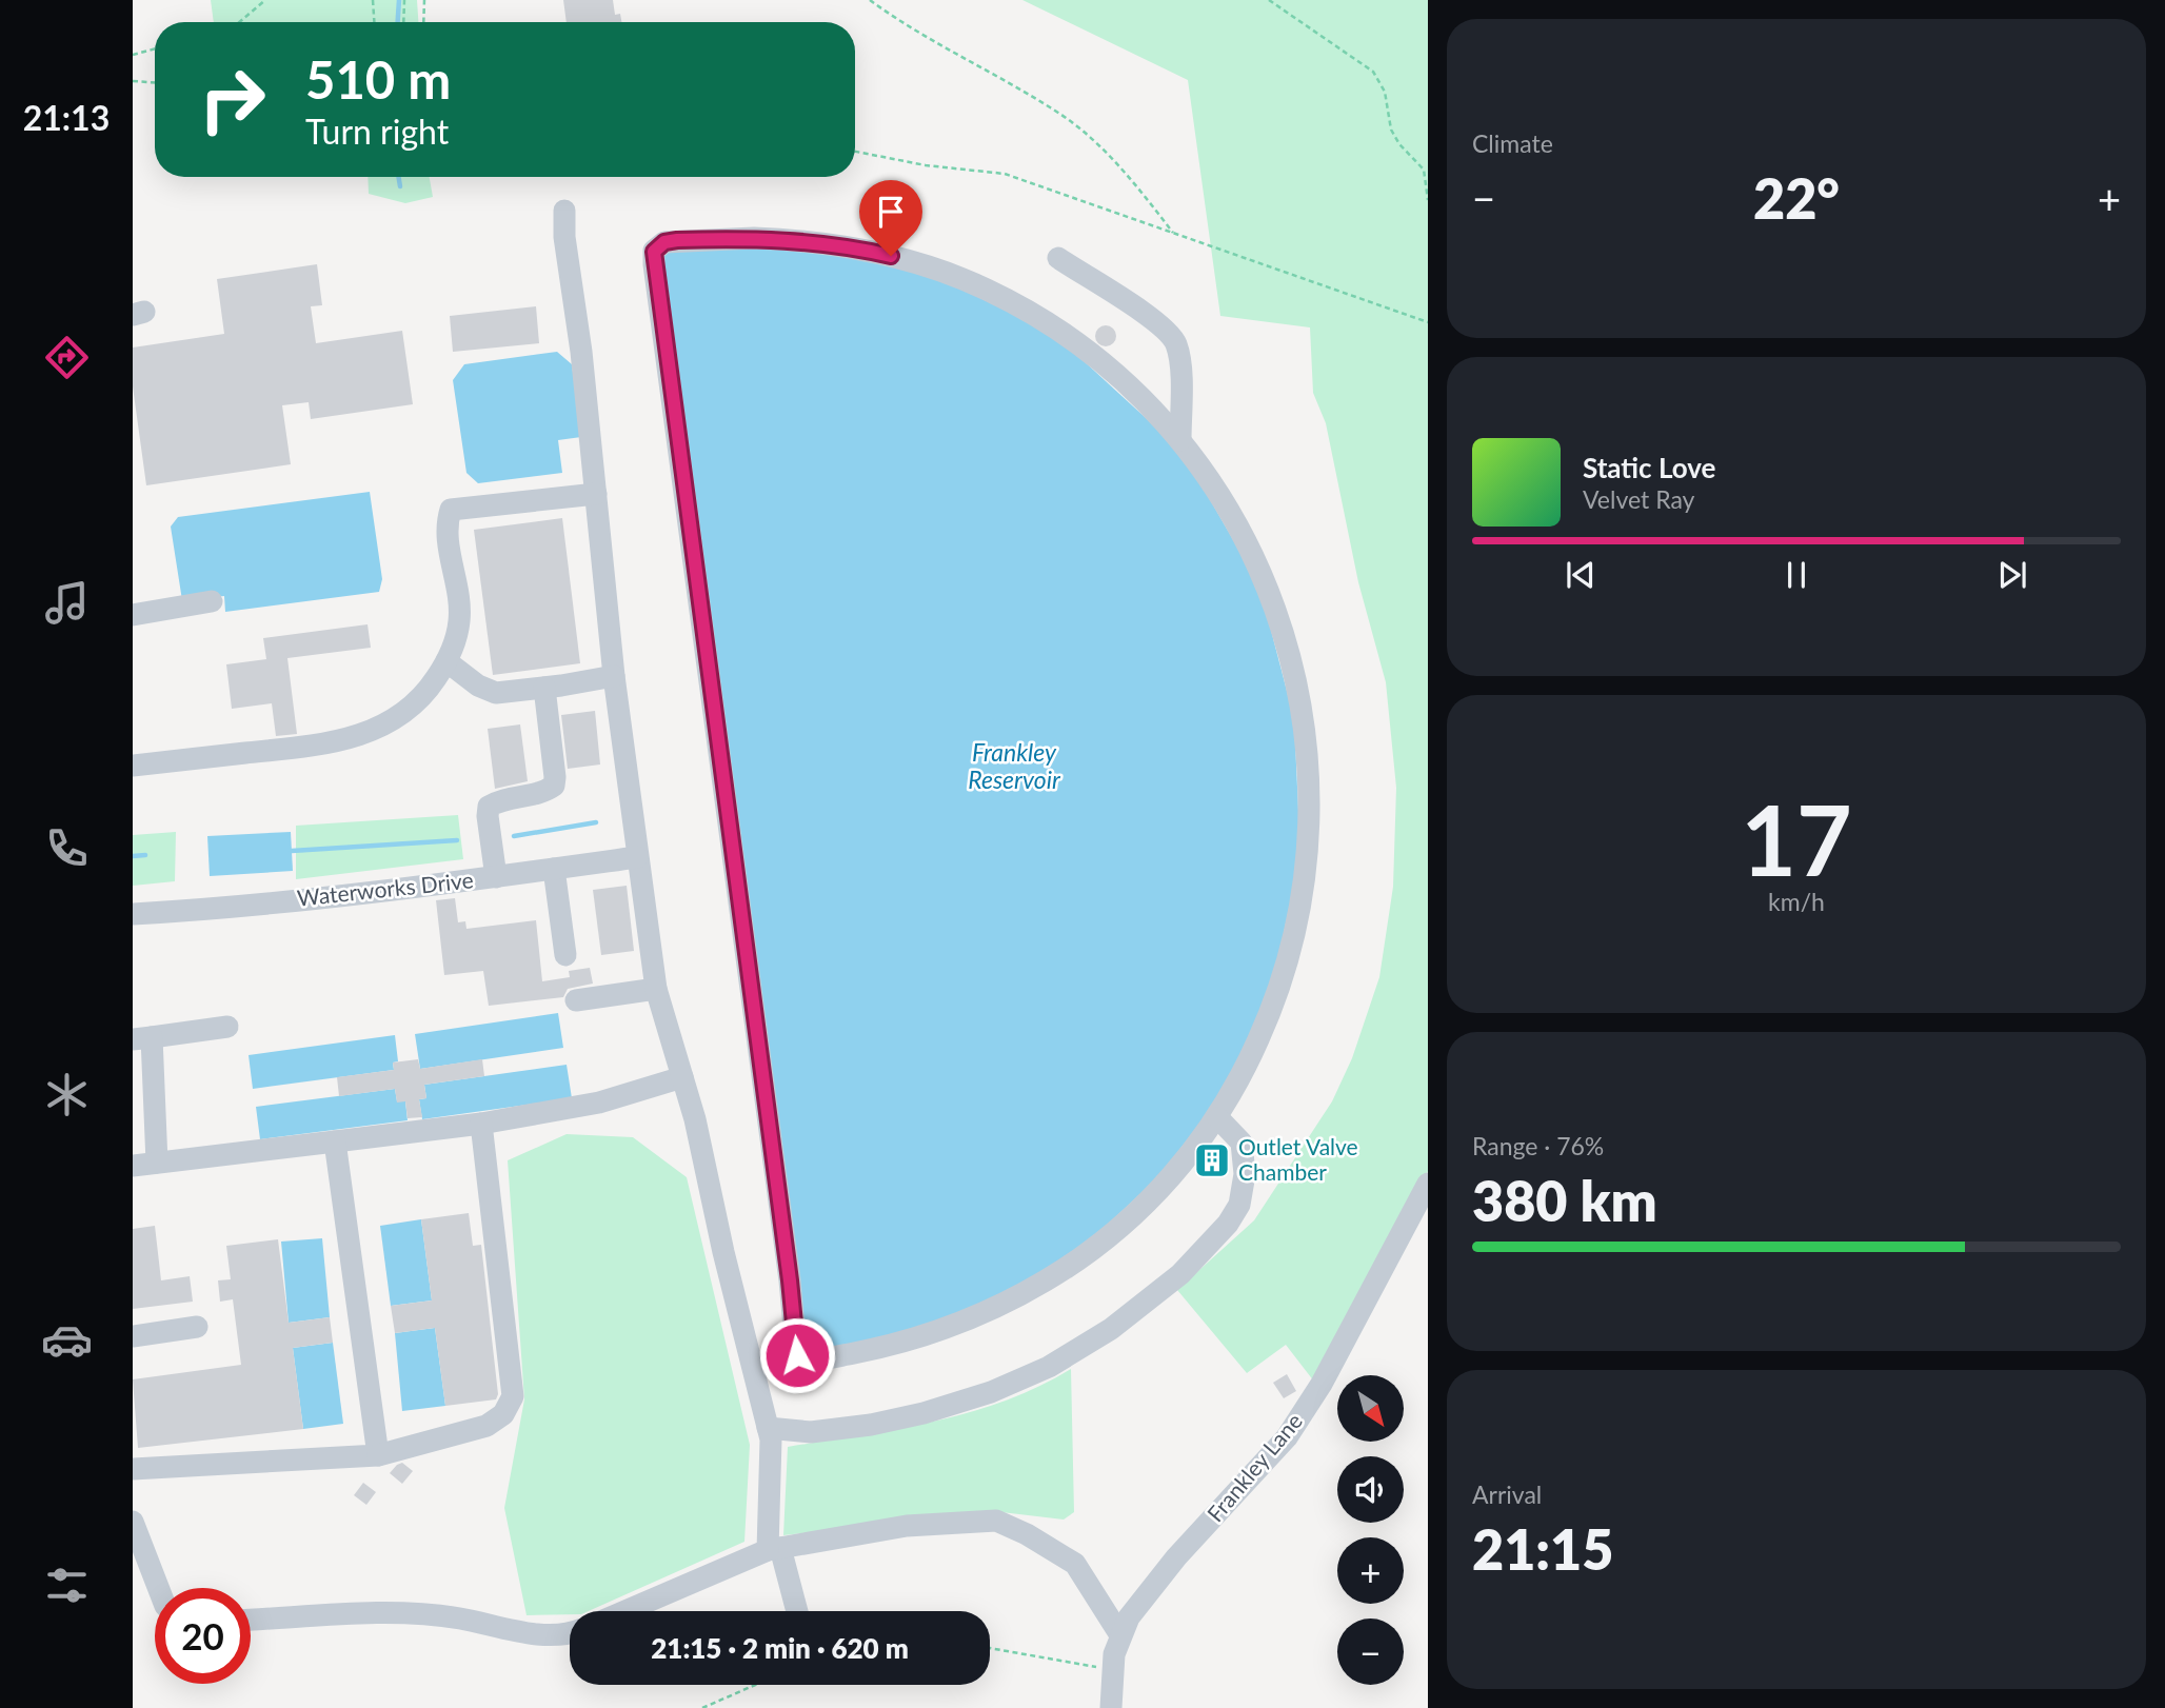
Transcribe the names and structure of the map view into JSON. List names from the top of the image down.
{
  "streets": {
    "street": ["Waterworks Drive", "Frankley Lane"]
  },
  "water": ["Frankley Reservoir"],
  "places": {
    "building": ["Outlet Valve Chamber"]
  },
  "north": "bottom right",
  "page": {
    "tabs": "21:13",
    "tile": [
      "Climate",
      ["17", "km/h"],
      ["Range · 76%", "380 km"],
      ["Arrival", "21:15"]
    ],
    "turn": ["510 m", "Turn right"],
    "heat": ["−", "22°", "+"],
    "song": ["Static Love", "Velvet Ray"],
    "map_buttons": ["+", "−"],
    "limit": "20",
    "trip": "21:15 · 2 min · 620 m"
  }
}
